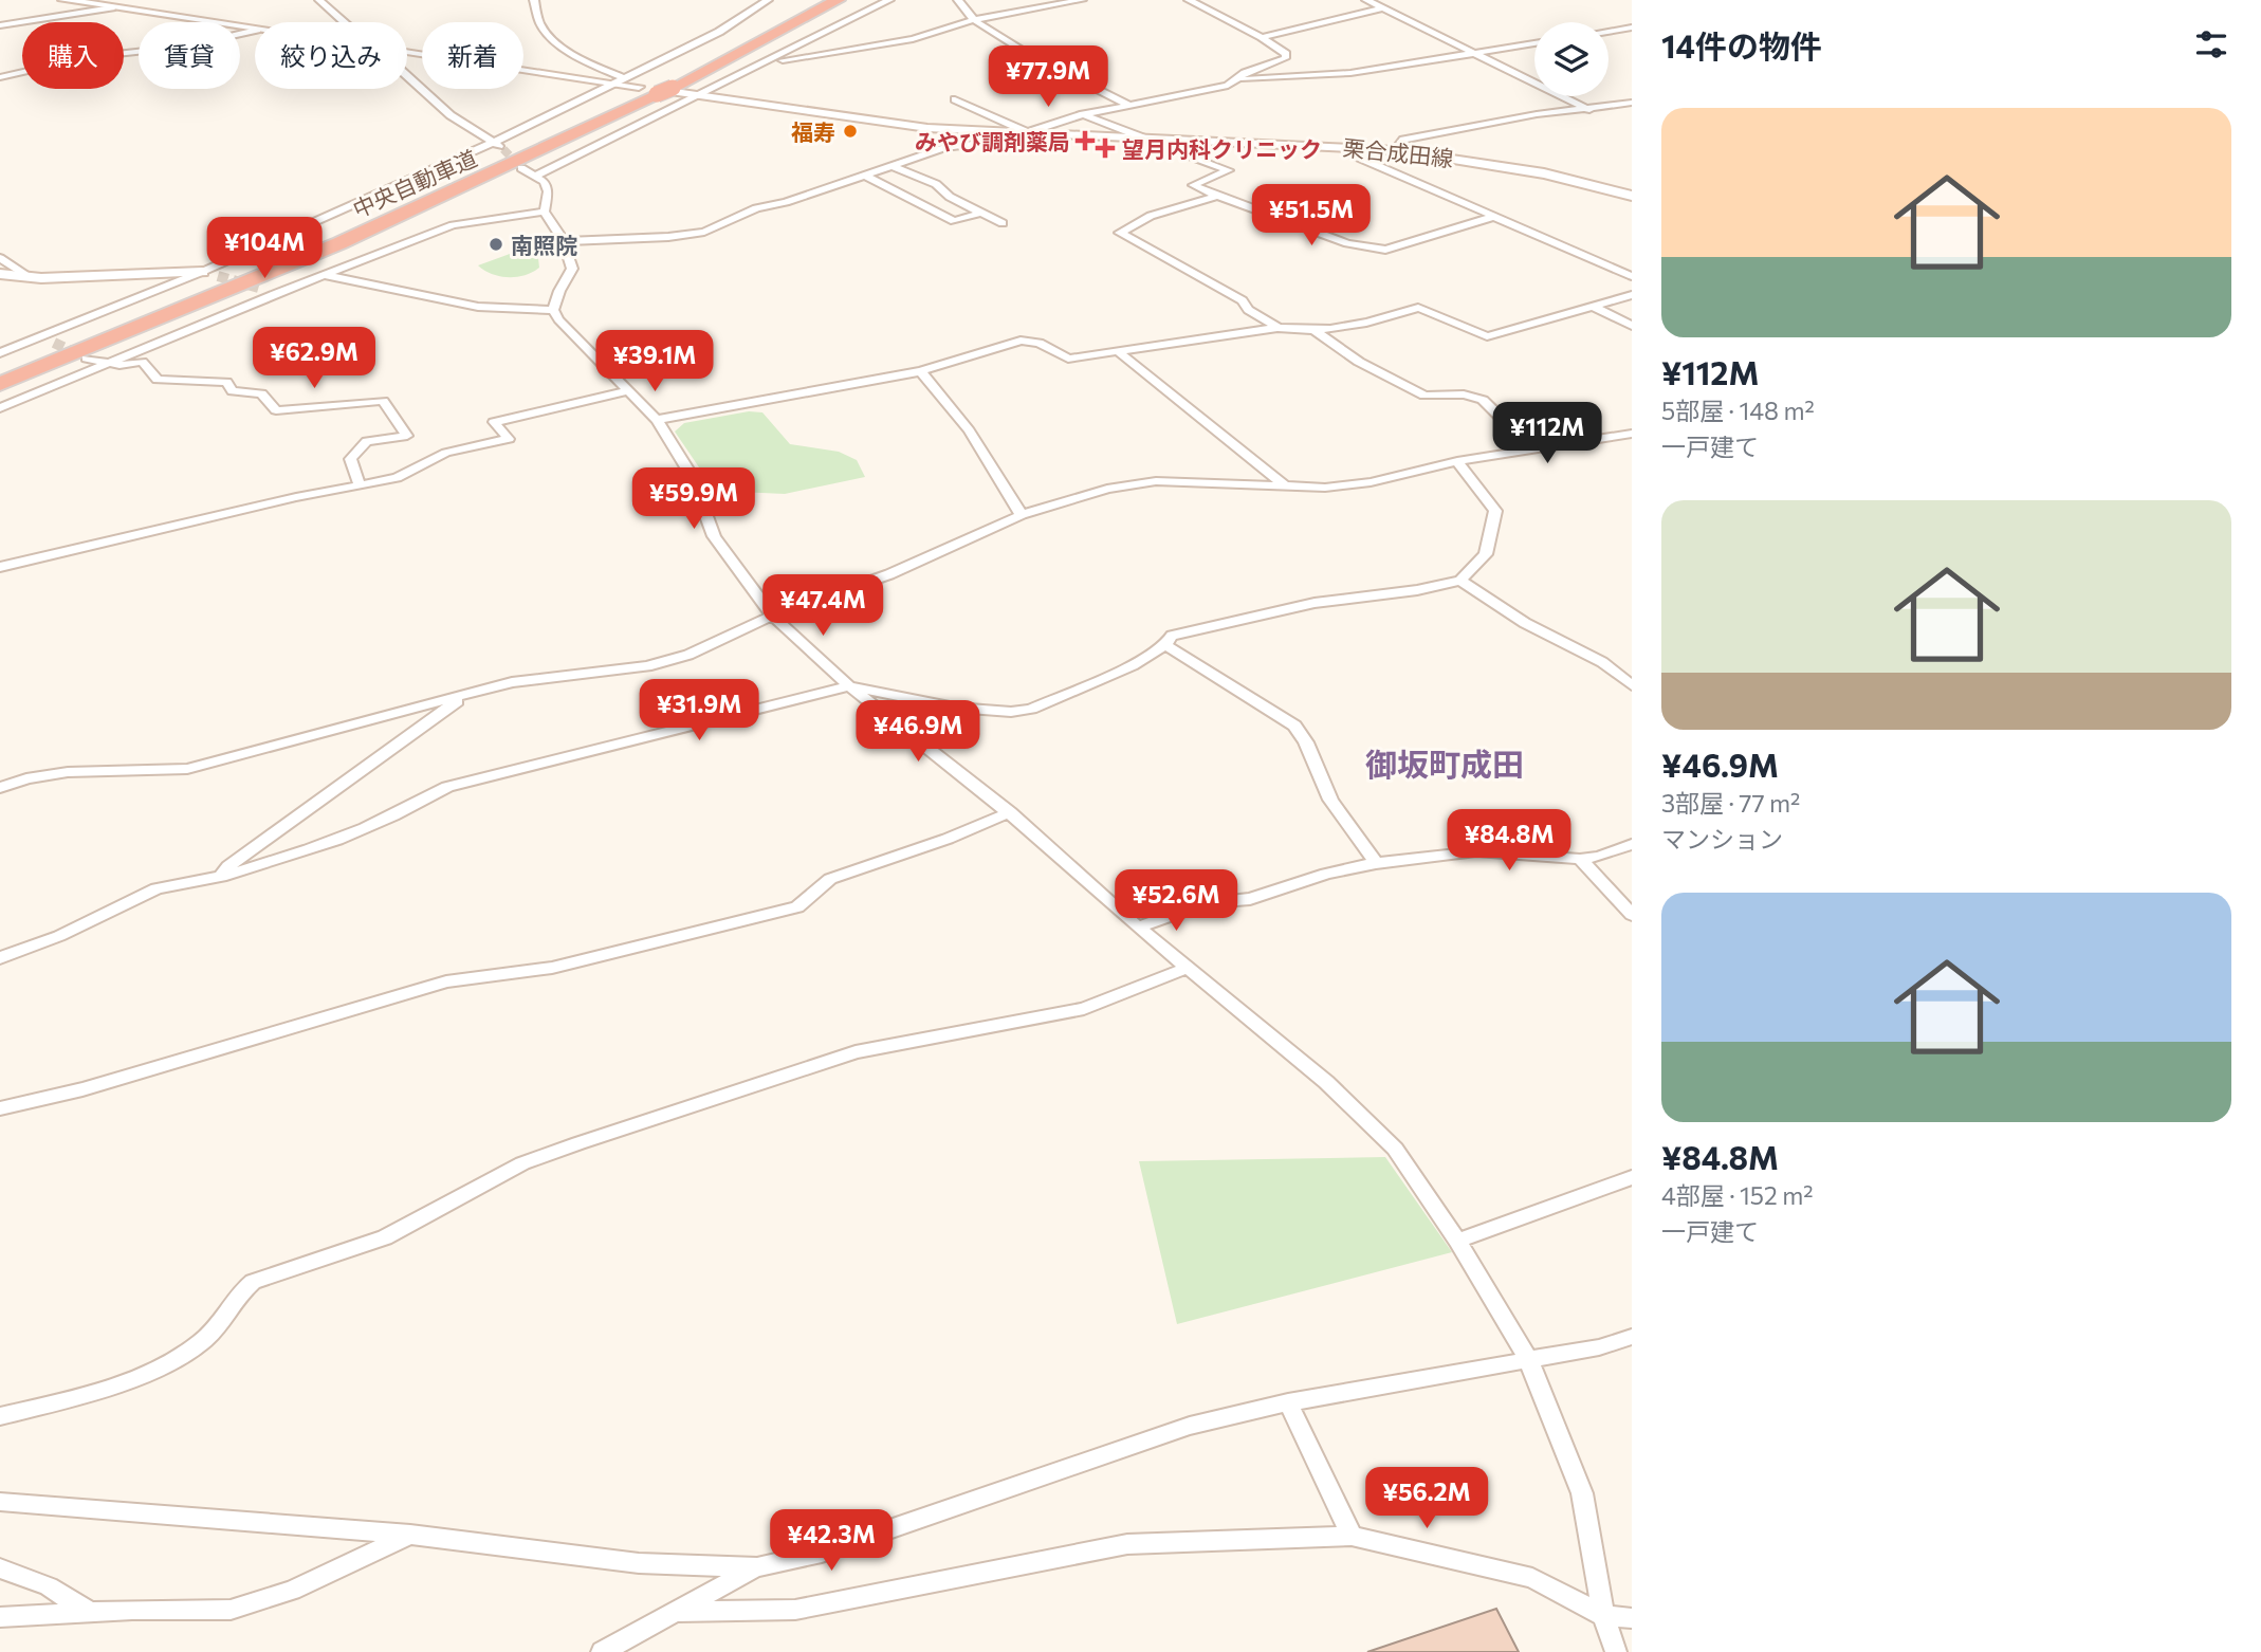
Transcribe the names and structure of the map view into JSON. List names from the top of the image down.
{
  "streets": {
    "highway": ["中央自動車道"],
    "main road": ["栗合成田線"]
  },
  "crossings": [
    ["栗合成田線", "中央自動車道"]
  ],
  "districts": ["御坂町成田"],
  "places": {
    "other": ["福寿", "南照院"],
    "health": ["みやび調剤薬局", "望月内科クリニック"]
  },
  "page": {
    "heading": "14件の物件",
    "chip": [
      "購入",
      "賃貸",
      "絞り込み",
      "新着"
    ],
    "price": [
      "¥77.9M",
      "¥51.5M",
      "¥104M",
      "¥62.9M",
      "¥39.1M",
      "¥112M",
      "¥59.9M",
      "¥47.4M",
      "¥31.9M",
      "¥46.9M",
      "¥84.8M",
      "¥52.6M",
      "¥56.2M",
      "¥42.3M"
    ],
    "list": [
      {
        "name": "¥112M",
        "note": "5部屋 · 148 m² · 一戸建て"
      },
      {
        "name": "¥46.9M",
        "note": "3部屋 · 77 m² · マンション"
      },
      {
        "name": "¥84.8M",
        "note": "4部屋 · 152 m² · 一戸建て"
      }
    ]
  }
}
